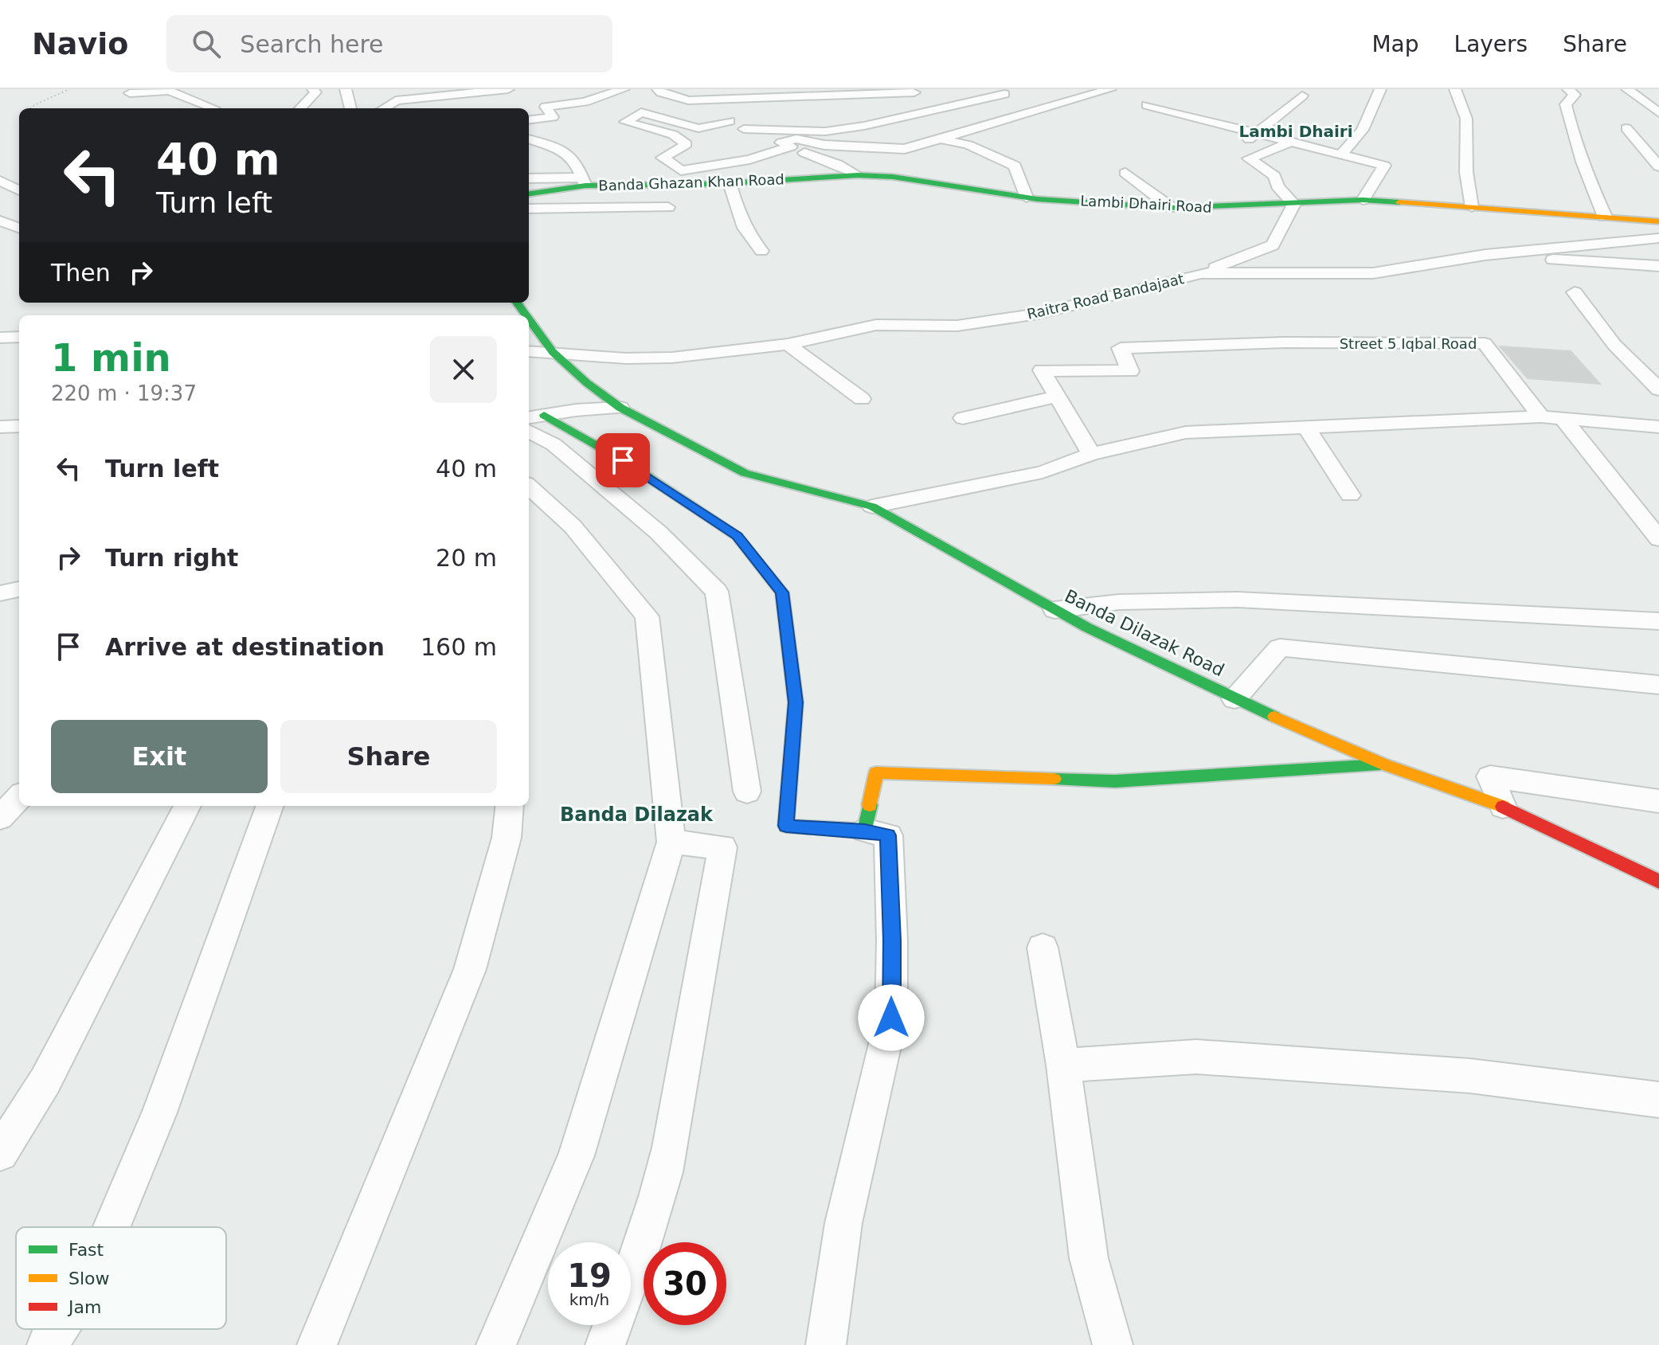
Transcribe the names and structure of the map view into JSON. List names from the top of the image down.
{
  "streets": {
    "street": [
      "Banda Ghazan Khan Road",
      "Lambi Dhairi Road",
      "Raitra Road Bandajaat",
      "Street 5 Iqbal Road",
      "Banda Dilazak Road"
    ]
  },
  "crossings": [
    ["Banda Ghazan Khan Road", "Lambi Dhairi Road"],
    ["Raitra Road Bandajaat", "Banda Dilazak Road"]
  ],
  "districts": ["Lambi Dhairi", "Banda Dilazak"],
  "legend": ["Fast", "Slow", "Jam"],
  "page": {
    "header": "Navio",
    "search": "Search here",
    "nav": ["Map", "Layers", "Share"],
    "turn": ["40 m", "Turn left"],
    "then": "Then",
    "heading": ["1 min", "220 m · 19:37"],
    "list": [
      {
        "name": "Turn left",
        "value": "40 m"
      },
      {
        "name": "Turn right",
        "value": "20 m"
      },
      {
        "name": "Arrive at destination",
        "value": "160 m"
      }
    ],
    "buttons": ["Exit", "Share"],
    "speed": "19 km/h",
    "limit": "30"
  }
}
